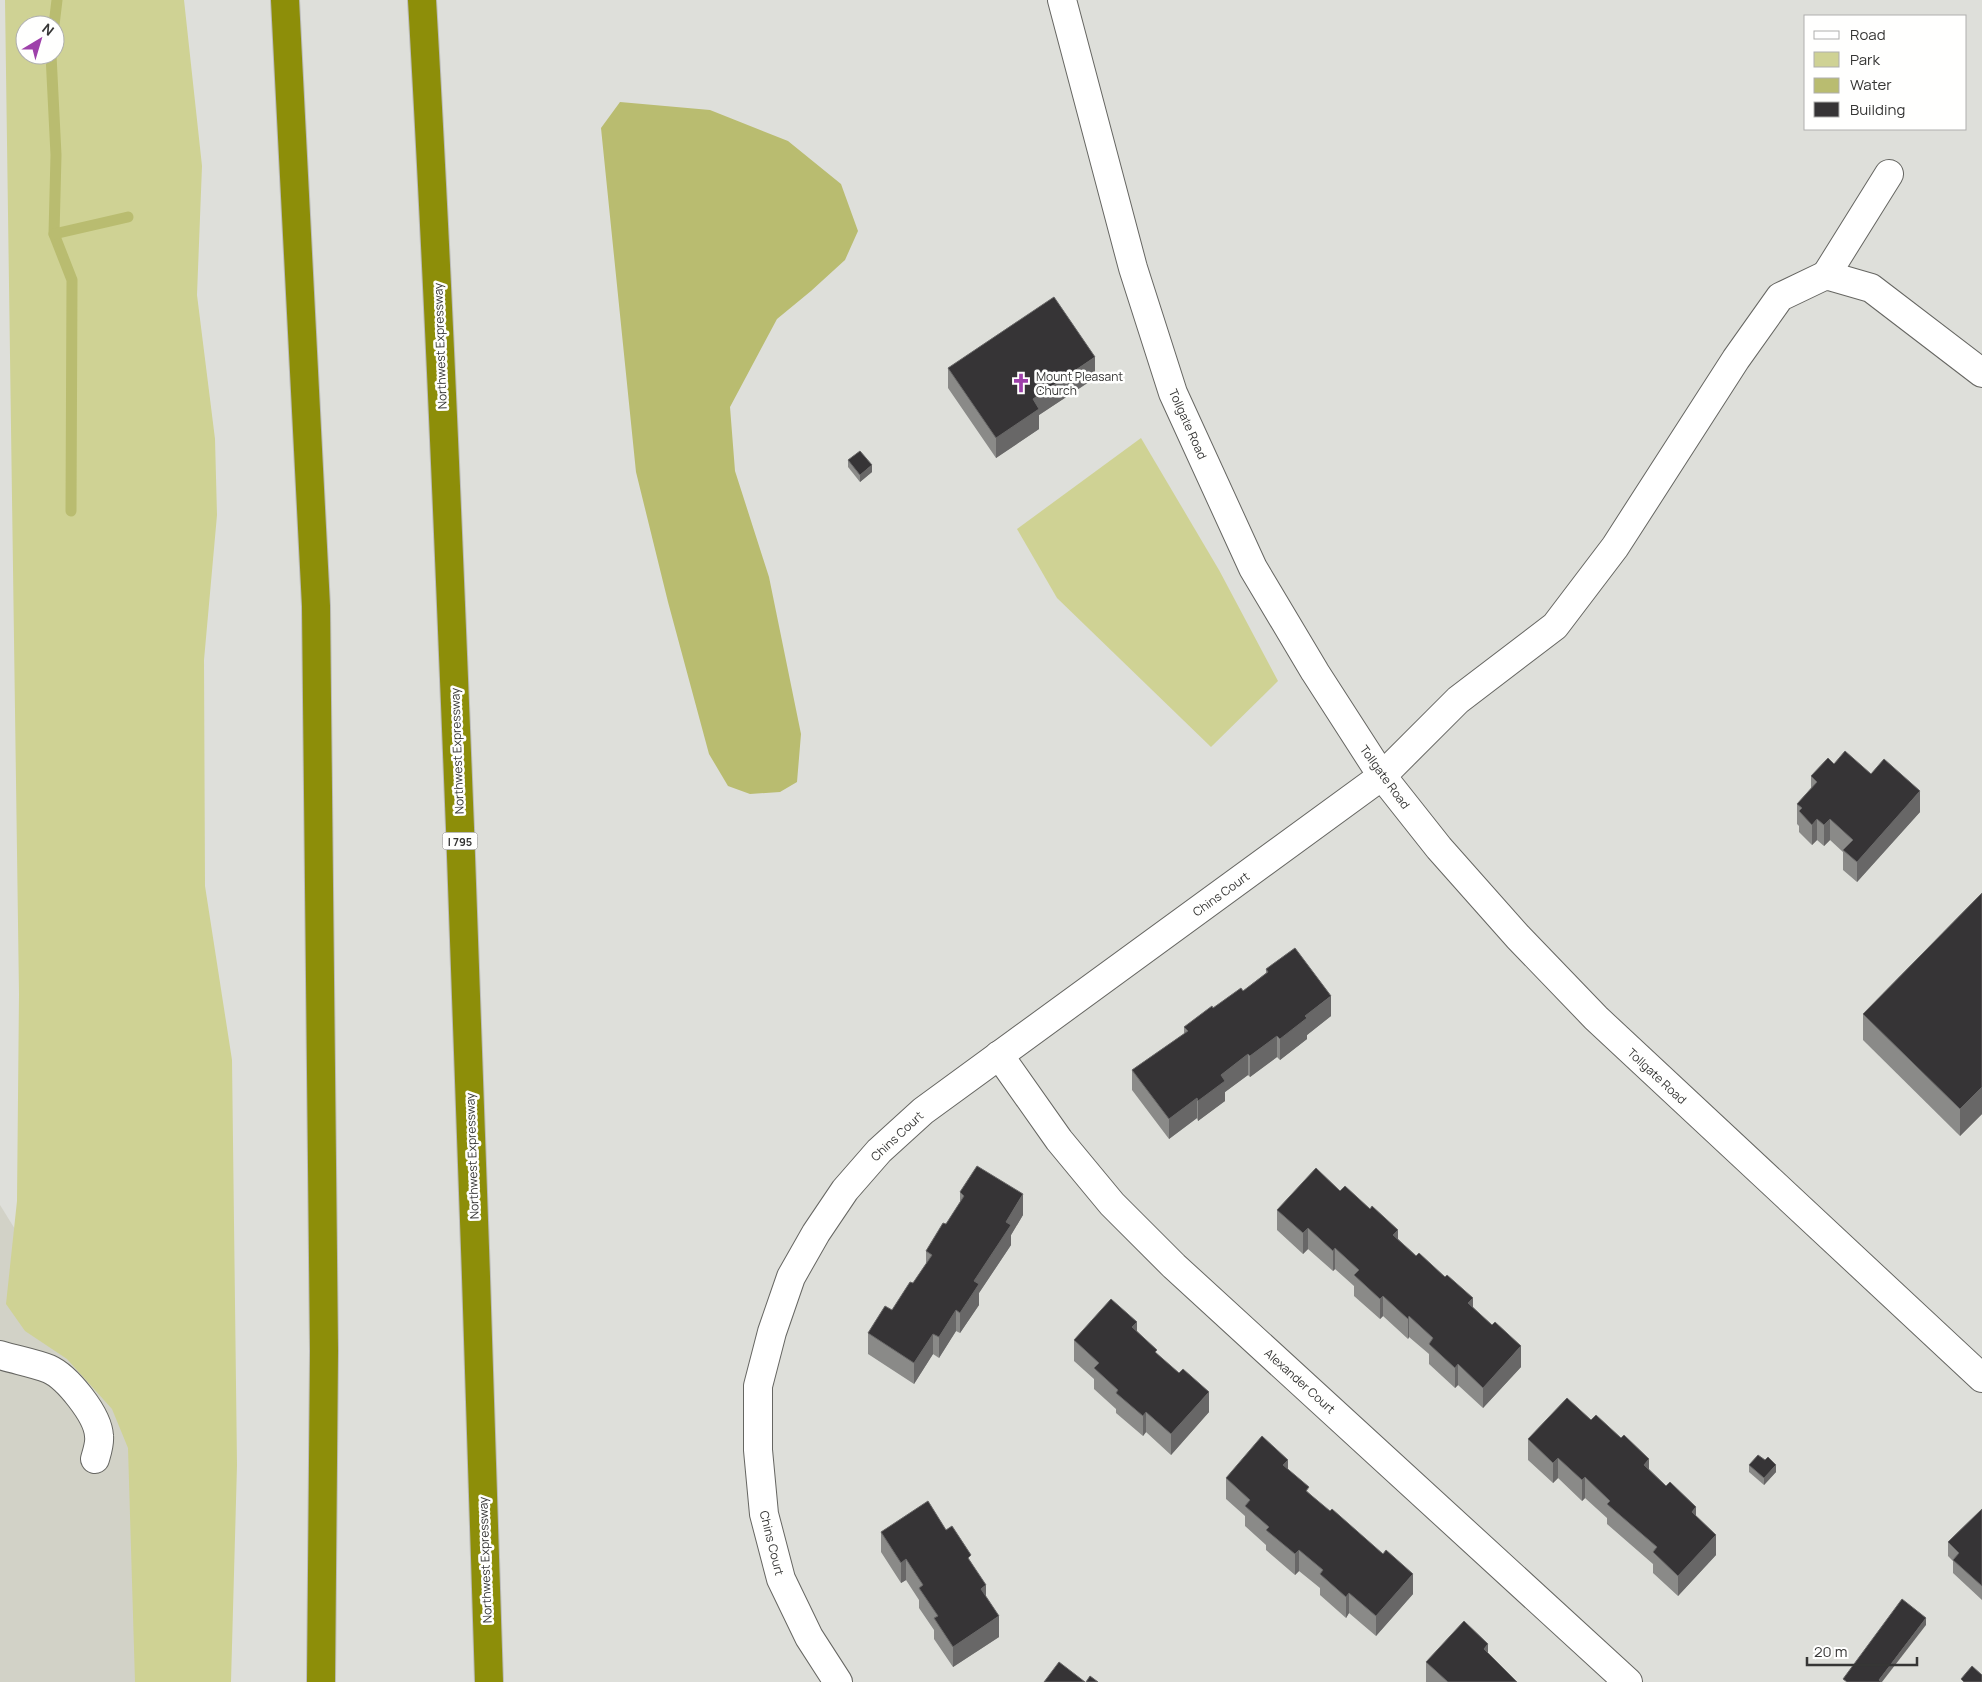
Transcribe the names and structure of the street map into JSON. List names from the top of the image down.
{
  "streets": {
    "highway": ["Northwest Expressway", "I 795"],
    "street": ["Tollgate Road", "Chins Court", "Alexander Court"]
  },
  "crossings": [
    ["Tollgate Road", "Chins Court"],
    ["Chins Court", "Alexander Court"]
  ],
  "places": {
    "church": ["Mount Pleasant Church"]
  },
  "legend": [
    "Road",
    "Park",
    "Water",
    "Building"
  ],
  "scale_bar": "20 m",
  "north": "top right"
}
